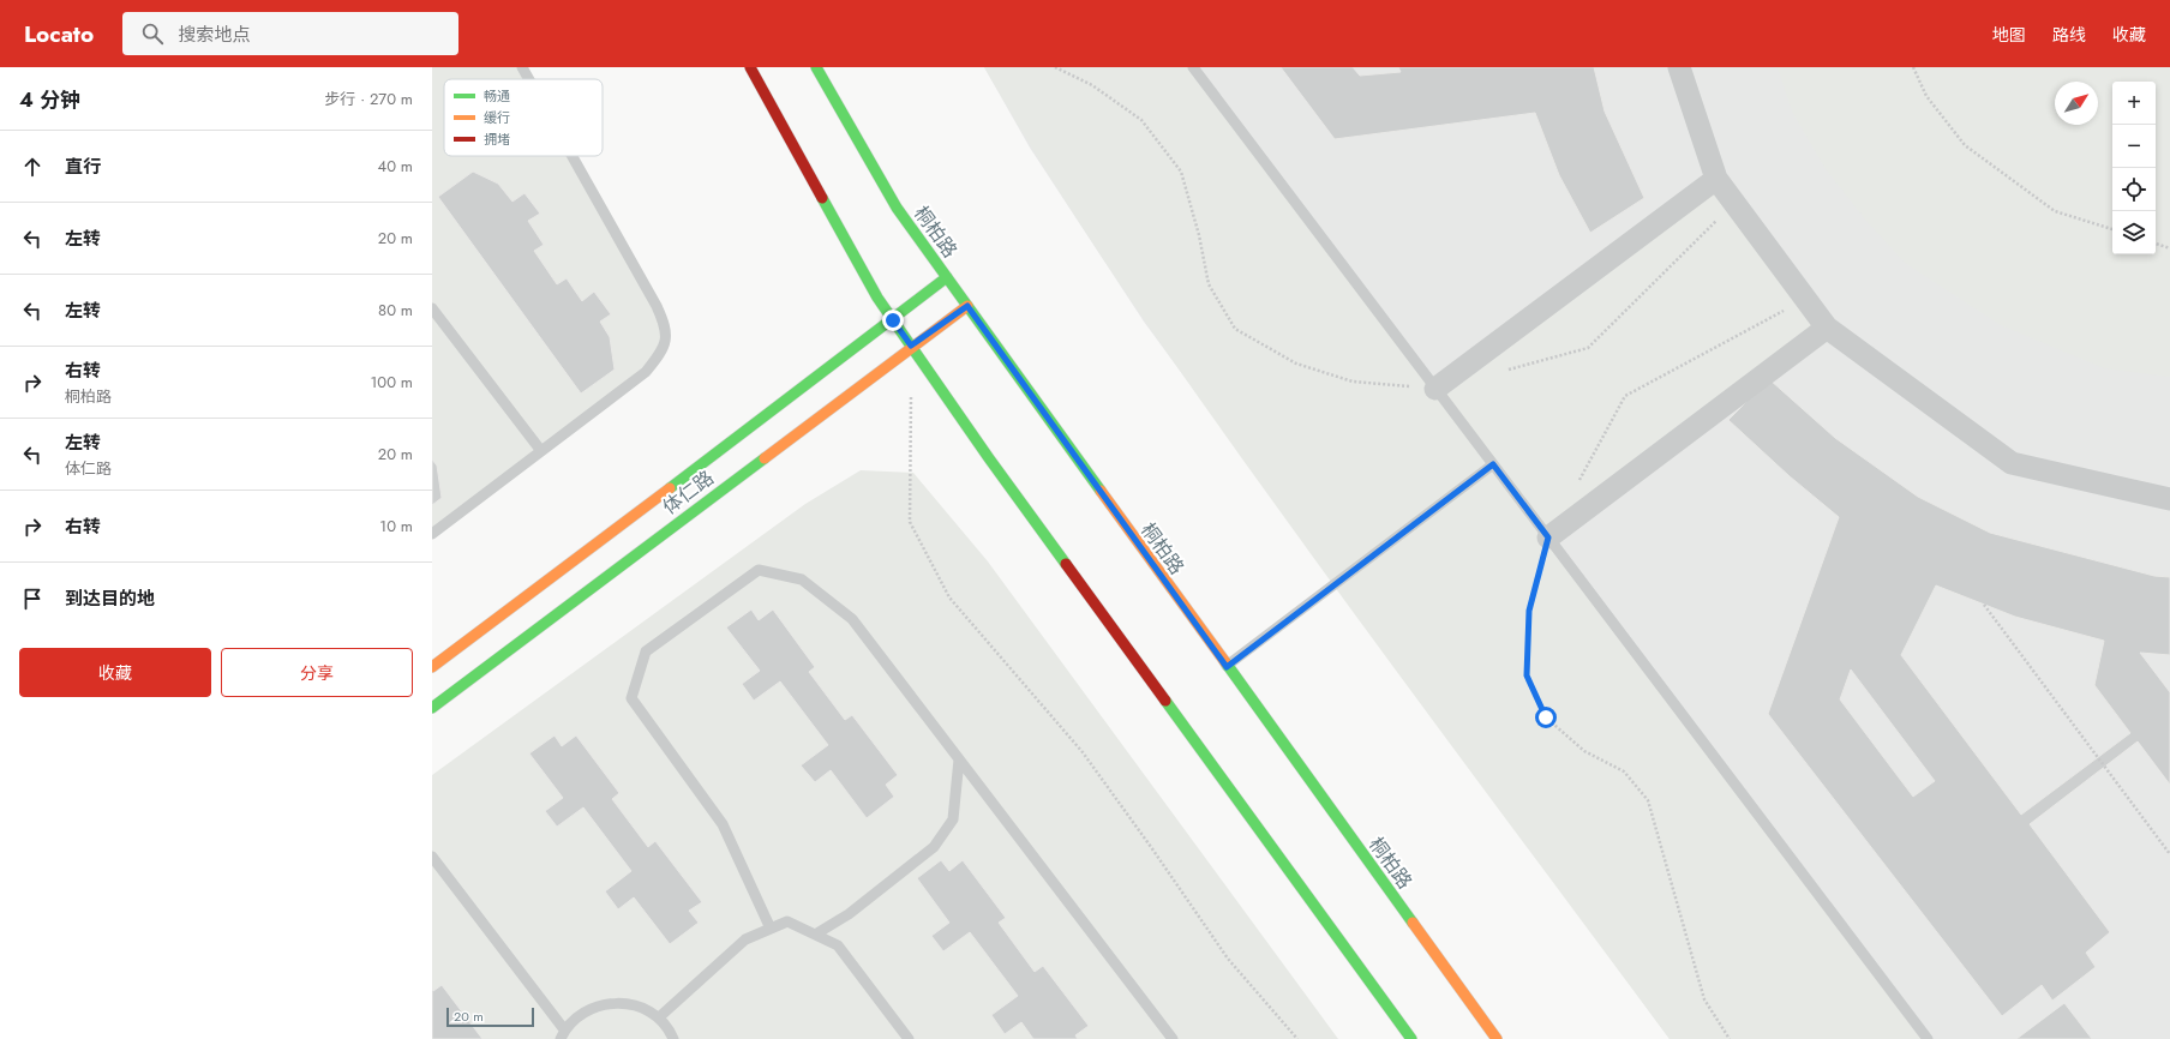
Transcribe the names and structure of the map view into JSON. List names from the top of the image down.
{
  "streets": {
    "main road": ["桐柏路", "体仁路"]
  },
  "crossings": [
    ["桐柏路", "体仁路"]
  ],
  "legend": ["畅通", "缓行", "拥堵"],
  "scale_bar": "20 m",
  "north": "top right",
  "page": {
    "header": "Locato",
    "search": "搜索地点",
    "nav": ["地图", "路线", "收藏"],
    "heading": ["4 分钟", "步行 · 270 m"],
    "map_buttons": ["+", "−"],
    "list": [
      ["直行", "40 m"],
      ["左转", "20 m"],
      ["左转", "80 m"],
      ["右转", "桐柏路", "100 m"],
      ["左转", "体仁路", "20 m"],
      ["右转", "10 m"],
      "到达目的地"
    ],
    "buttons": ["收藏", "分享"],
    "scale": "20 m"
  }
}
